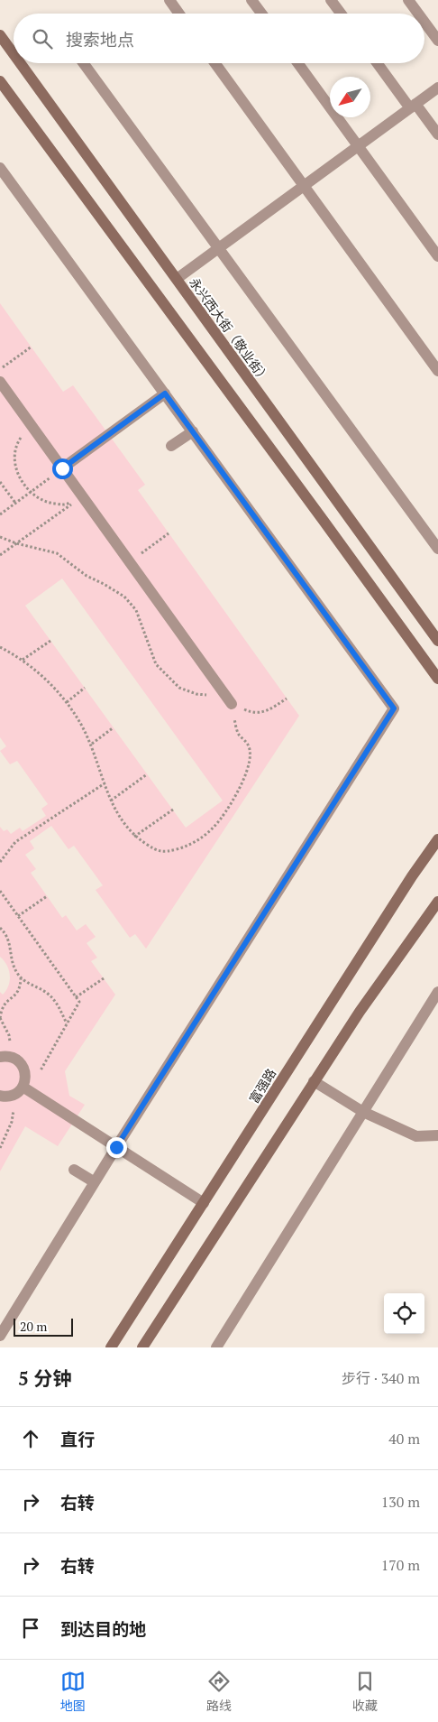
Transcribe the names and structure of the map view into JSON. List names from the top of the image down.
{
  "streets": {
    "main road": ["永兴西大街（敬业街）", "富强路"]
  },
  "scale_bar": "20 m",
  "north": "bottom left",
  "page": {
    "search": "搜索地点",
    "scale": "20 m",
    "heading": ["5 分钟", "步行 · 340 m"],
    "list": [
      ["直行", "40 m"],
      ["右转", "130 m"],
      ["右转", "170 m"],
      "到达目的地"
    ],
    "nav": ["地图", "路线", "收藏"]
  }
}
